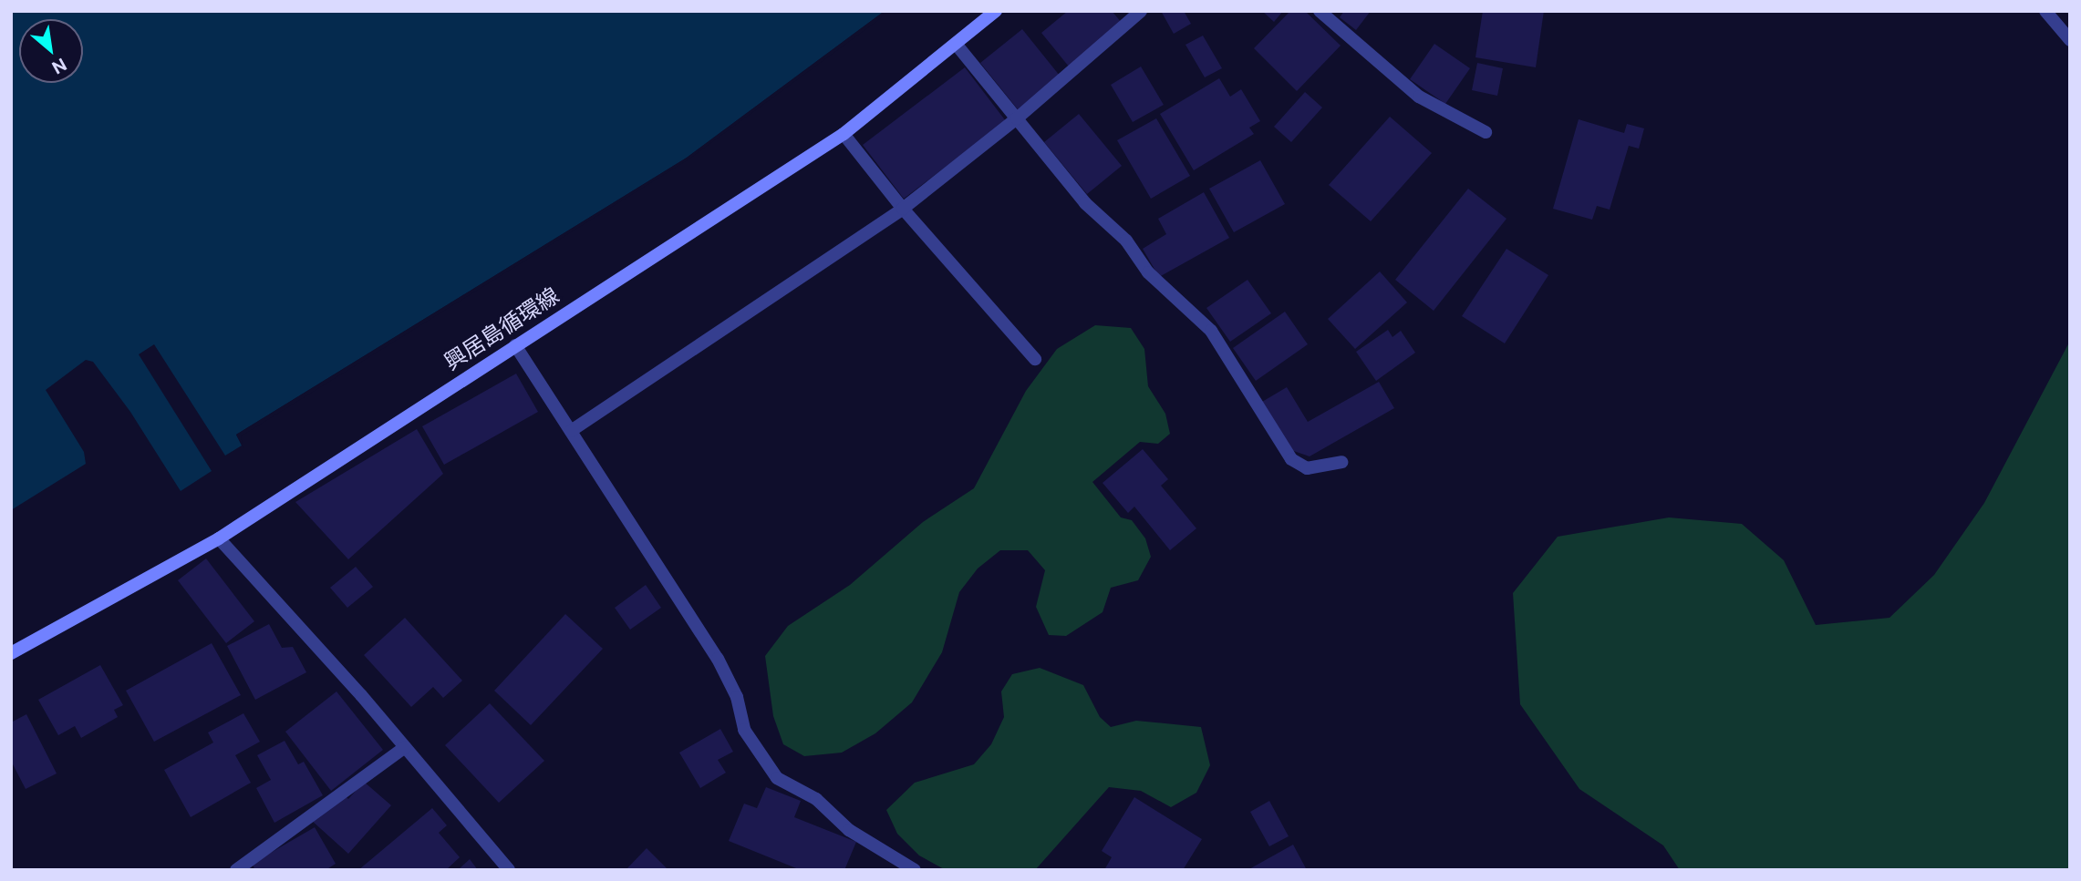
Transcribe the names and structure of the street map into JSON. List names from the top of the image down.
{
  "streets": {
    "main road": ["興居島循環線"]
  },
  "north": "bottom right"
}
